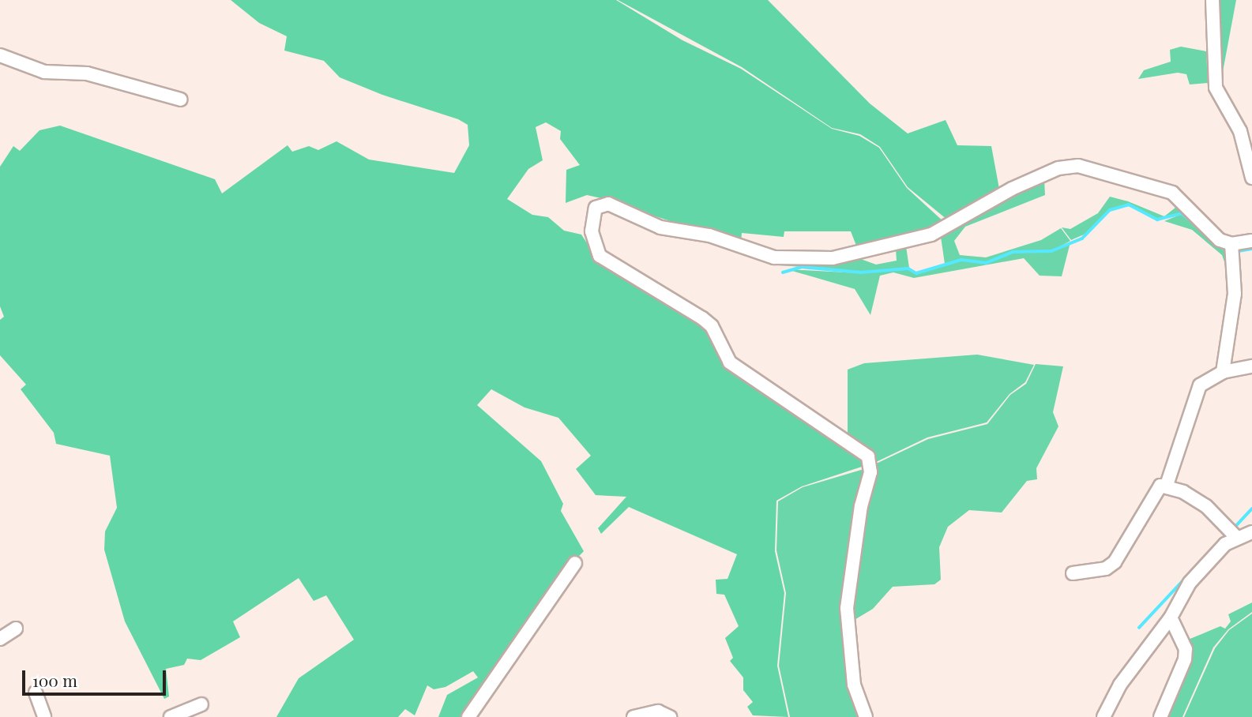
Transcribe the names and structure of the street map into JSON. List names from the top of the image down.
{
  "scale_bar": "100 m"
}
